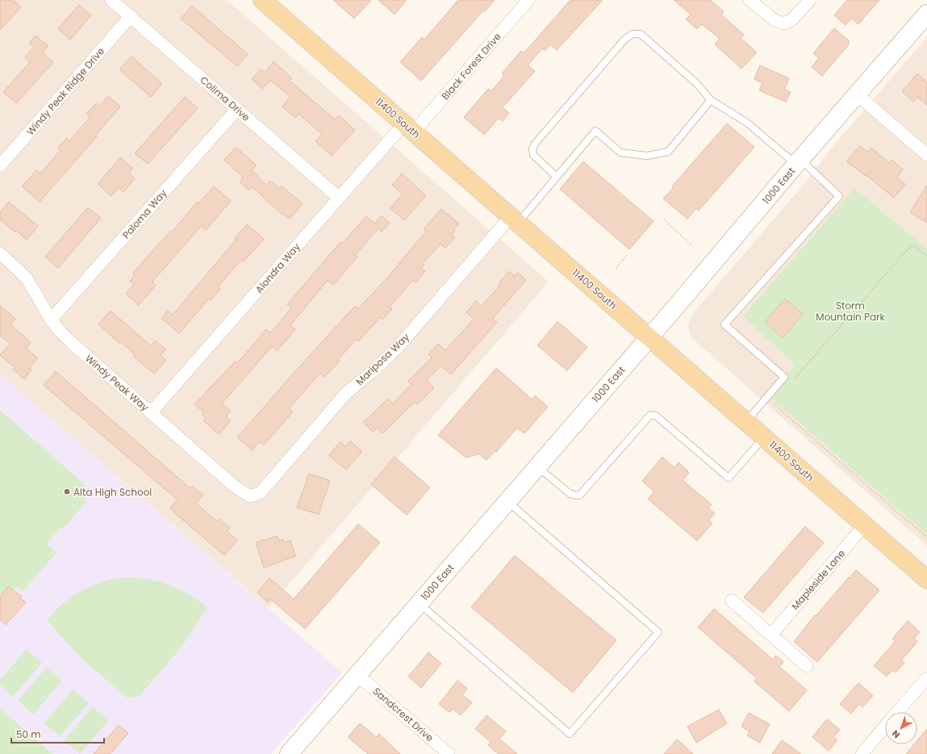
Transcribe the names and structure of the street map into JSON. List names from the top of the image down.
{
  "streets": {
    "main road": ["11400 South"],
    "street": [
      "Black Forest Drive",
      "Windy Peak Ridge Drive",
      "Colima Drive",
      "1000 East",
      "Paloma Way",
      "Alondra Way",
      "Mariposa Way",
      "Windy Peak Way",
      "Mapleside Lane",
      "Sandcrest Drive"
    ]
  },
  "crossings": [
    ["Black Forest Drive", "11400 South"],
    ["Black Forest Drive", "Alondra Way"],
    ["Windy Peak Ridge Drive", "Colima Drive"],
    ["Colima Drive", "Paloma Way"],
    ["Colima Drive", "Alondra Way"],
    ["11400 South", "1000 East"],
    ["11400 South", "Alondra Way"],
    ["11400 South", "Mariposa Way"],
    ["11400 South", "Mapleside Lane"],
    ["1000 East", "Sandcrest Drive"],
    ["Paloma Way", "Windy Peak Way"],
    ["Alondra Way", "Windy Peak Way"],
    ["Mariposa Way", "Windy Peak Way"]
  ],
  "parks": ["Storm Mountain Park"],
  "places": ["Alta High School"],
  "scale_bar": "50 m",
  "north": "bottom left"
}
